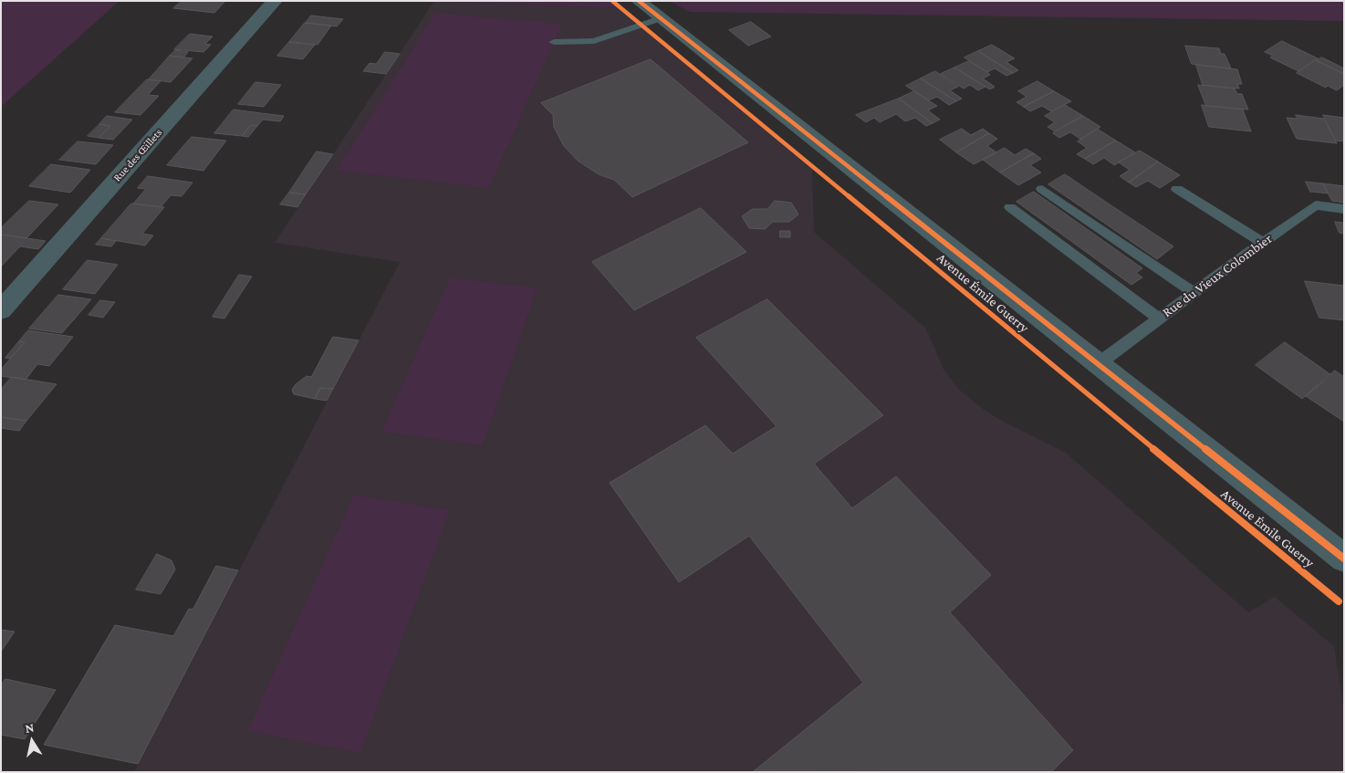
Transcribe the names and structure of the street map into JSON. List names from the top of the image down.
{
  "streets": {
    "street": ["Rue des Œillets", "Avenue Émile Guerry"],
    "lane": ["Rue du Vieux Colombier"]
  },
  "crossings": [
    ["Rue du Vieux Colombier", "Avenue Émile Guerry"]
  ],
  "north": "top"
}
